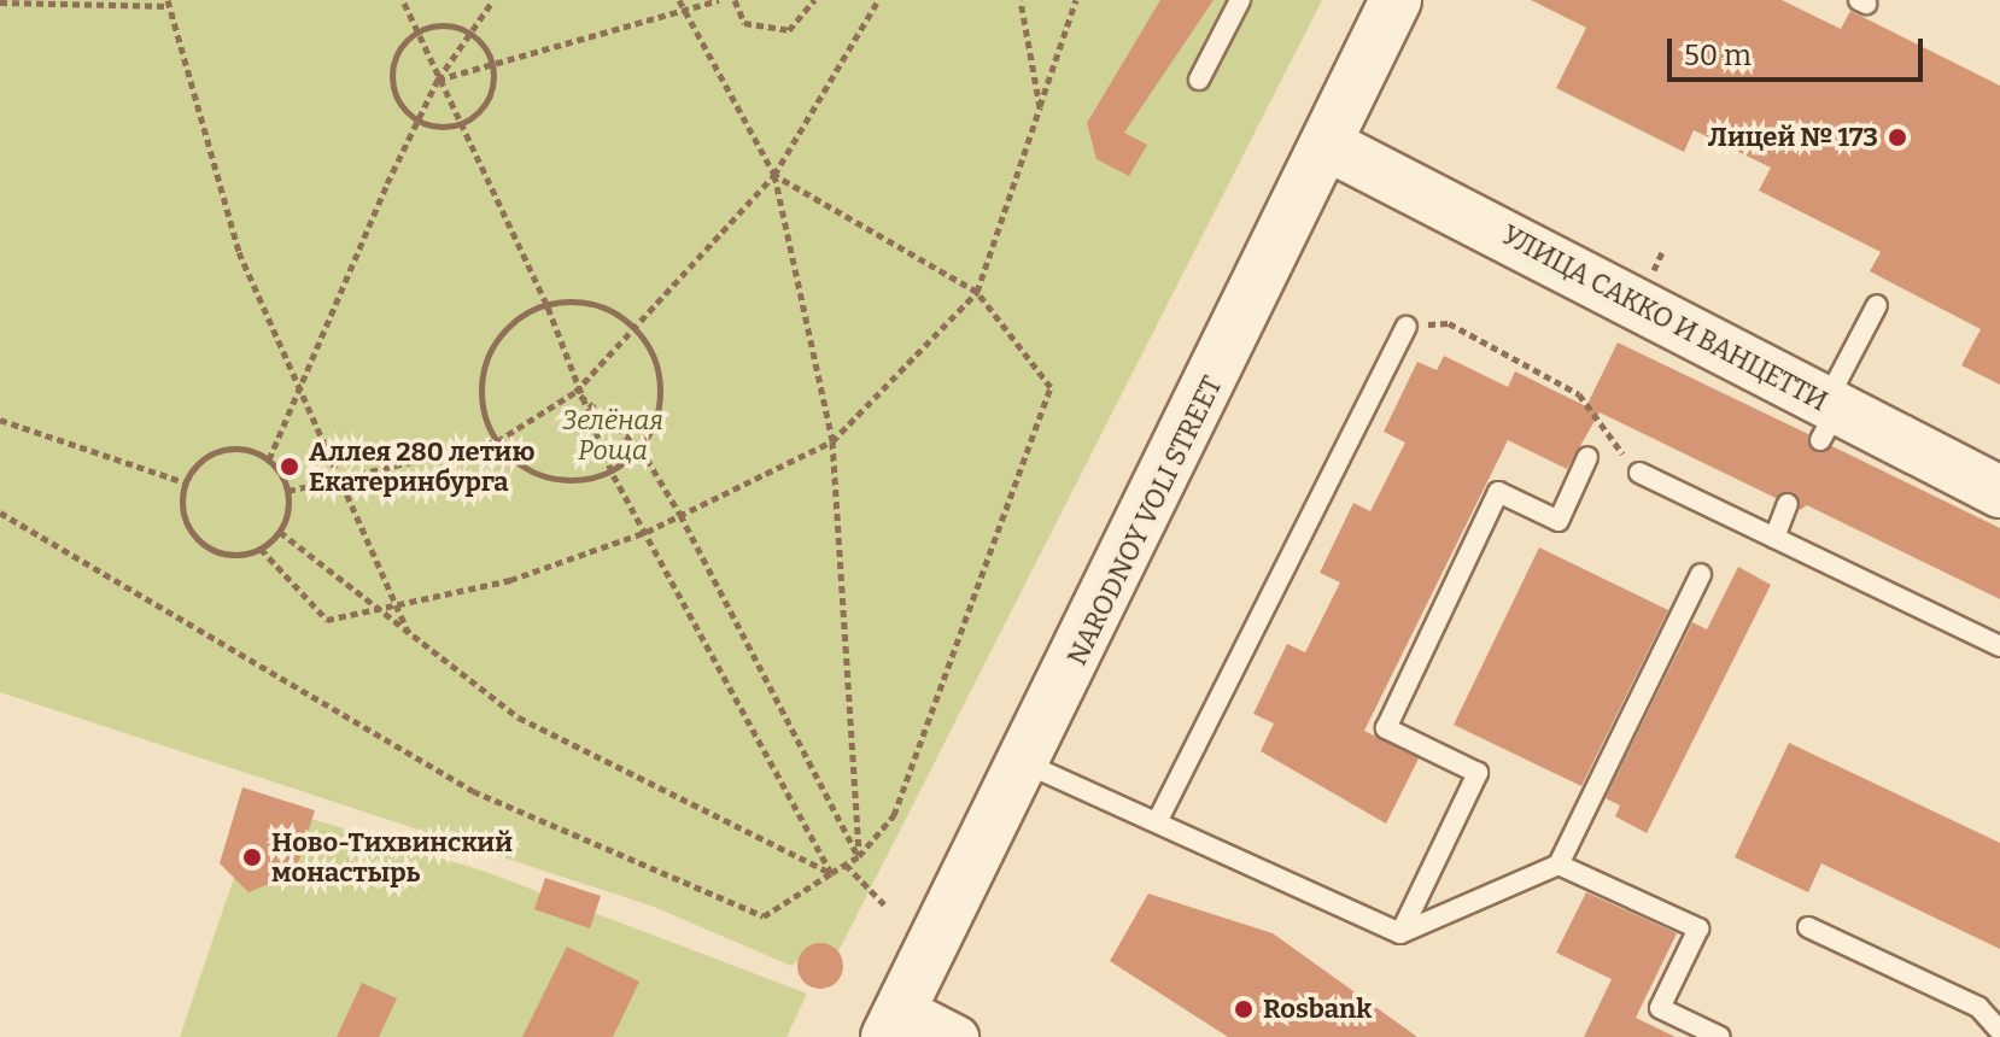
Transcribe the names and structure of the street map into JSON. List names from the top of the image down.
{
  "streets": {
    "street": ["УЛИЦА САККО И ВАНЦЕТТИ", "NARODNOY VOLI STREET"]
  },
  "crossings": [
    ["УЛИЦА САККО И ВАНЦЕТТИ", "NARODNOY VOLI STREET"]
  ],
  "parks": ["Зелёная Роща"],
  "places": [
    "Лицей № 173",
    "Аллея 280 летию Екатеринбурга",
    "Ново-Тихвинский монастырь",
    "Rosbank"
  ],
  "scale_bar": "50 m"
}
